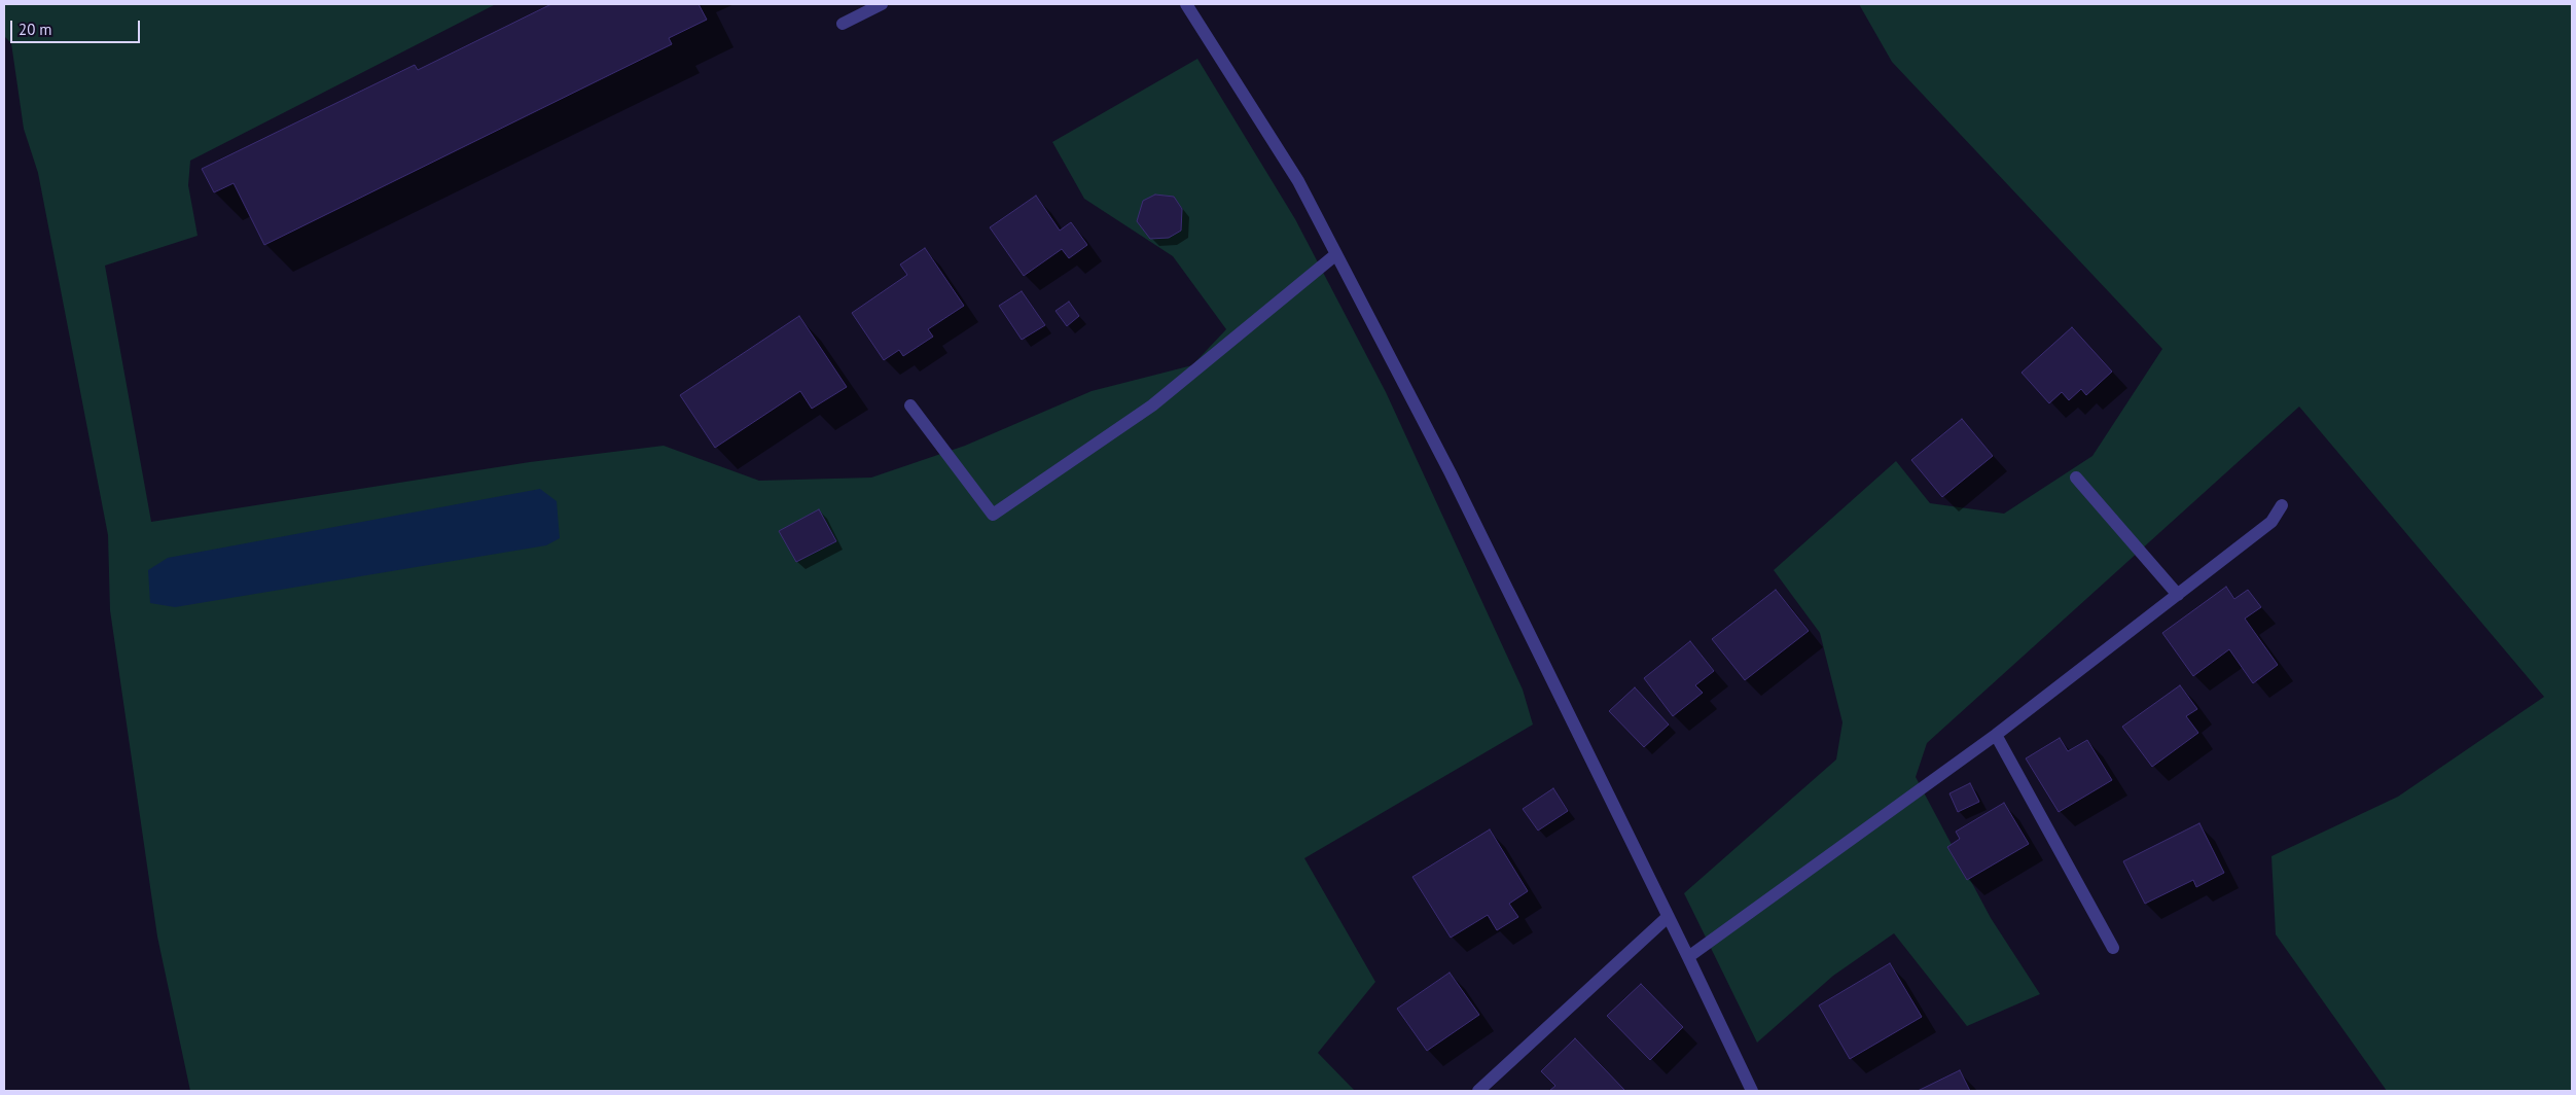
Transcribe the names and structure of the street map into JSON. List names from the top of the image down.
{
  "scale_bar": "20 m"
}
